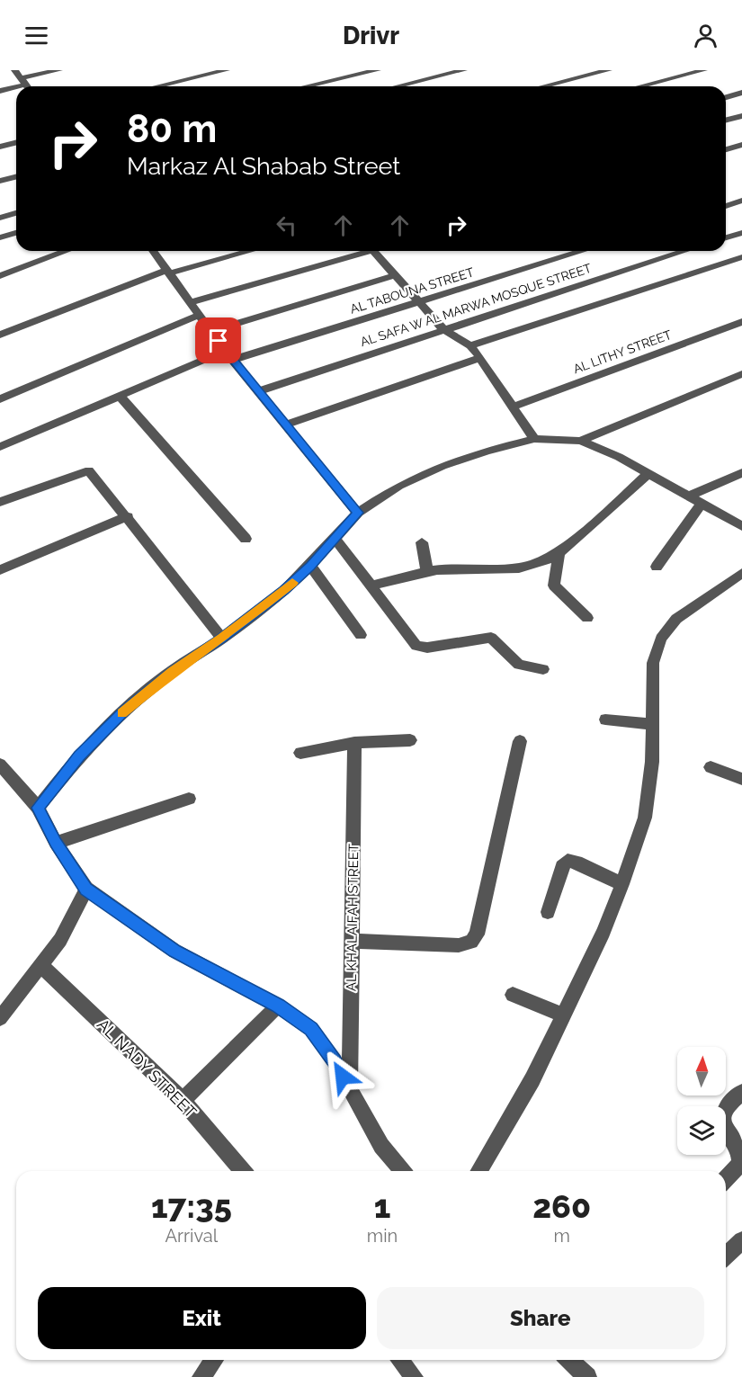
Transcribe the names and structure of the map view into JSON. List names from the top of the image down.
{
  "streets": {
    "street": [
      "AL TABOUNA STREET",
      "AL SAFA W AL MARWA MOSQUE STREET",
      "AL LITHY STREET",
      "AL KHALAIFAH STREET",
      "AL NADY STREET"
    ]
  },
  "north": "top",
  "page": {
    "header": "Drivr",
    "turn": ["80 m", "Markaz Al Shabab Street"],
    "eta": [
      "17:35",
      "Arrival",
      "1",
      "min",
      "260",
      "m"
    ],
    "buttons": ["Exit", "Share"]
  }
}
